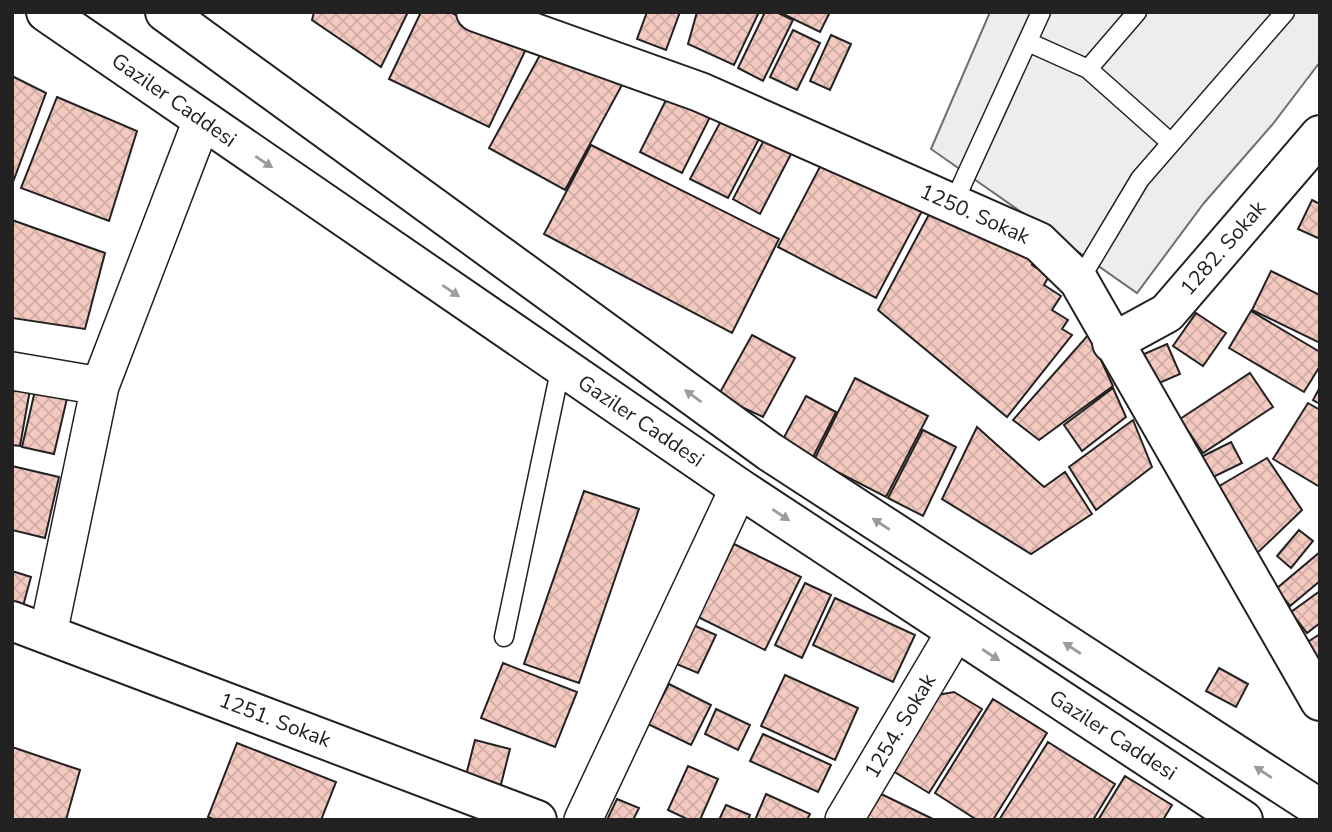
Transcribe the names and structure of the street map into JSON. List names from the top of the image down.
{
  "streets": {
    "main road": [
      "Gaziler Caddesi",
      "1250. Sokak",
      "1282. Sokak",
      "1251. Sokak"
    ],
    "street": ["1254. Sokak"]
  },
  "crossings": [
    ["Gaziler Caddesi", "1254. Sokak"],
    ["1250. Sokak", "1282. Sokak"]
  ]
}
